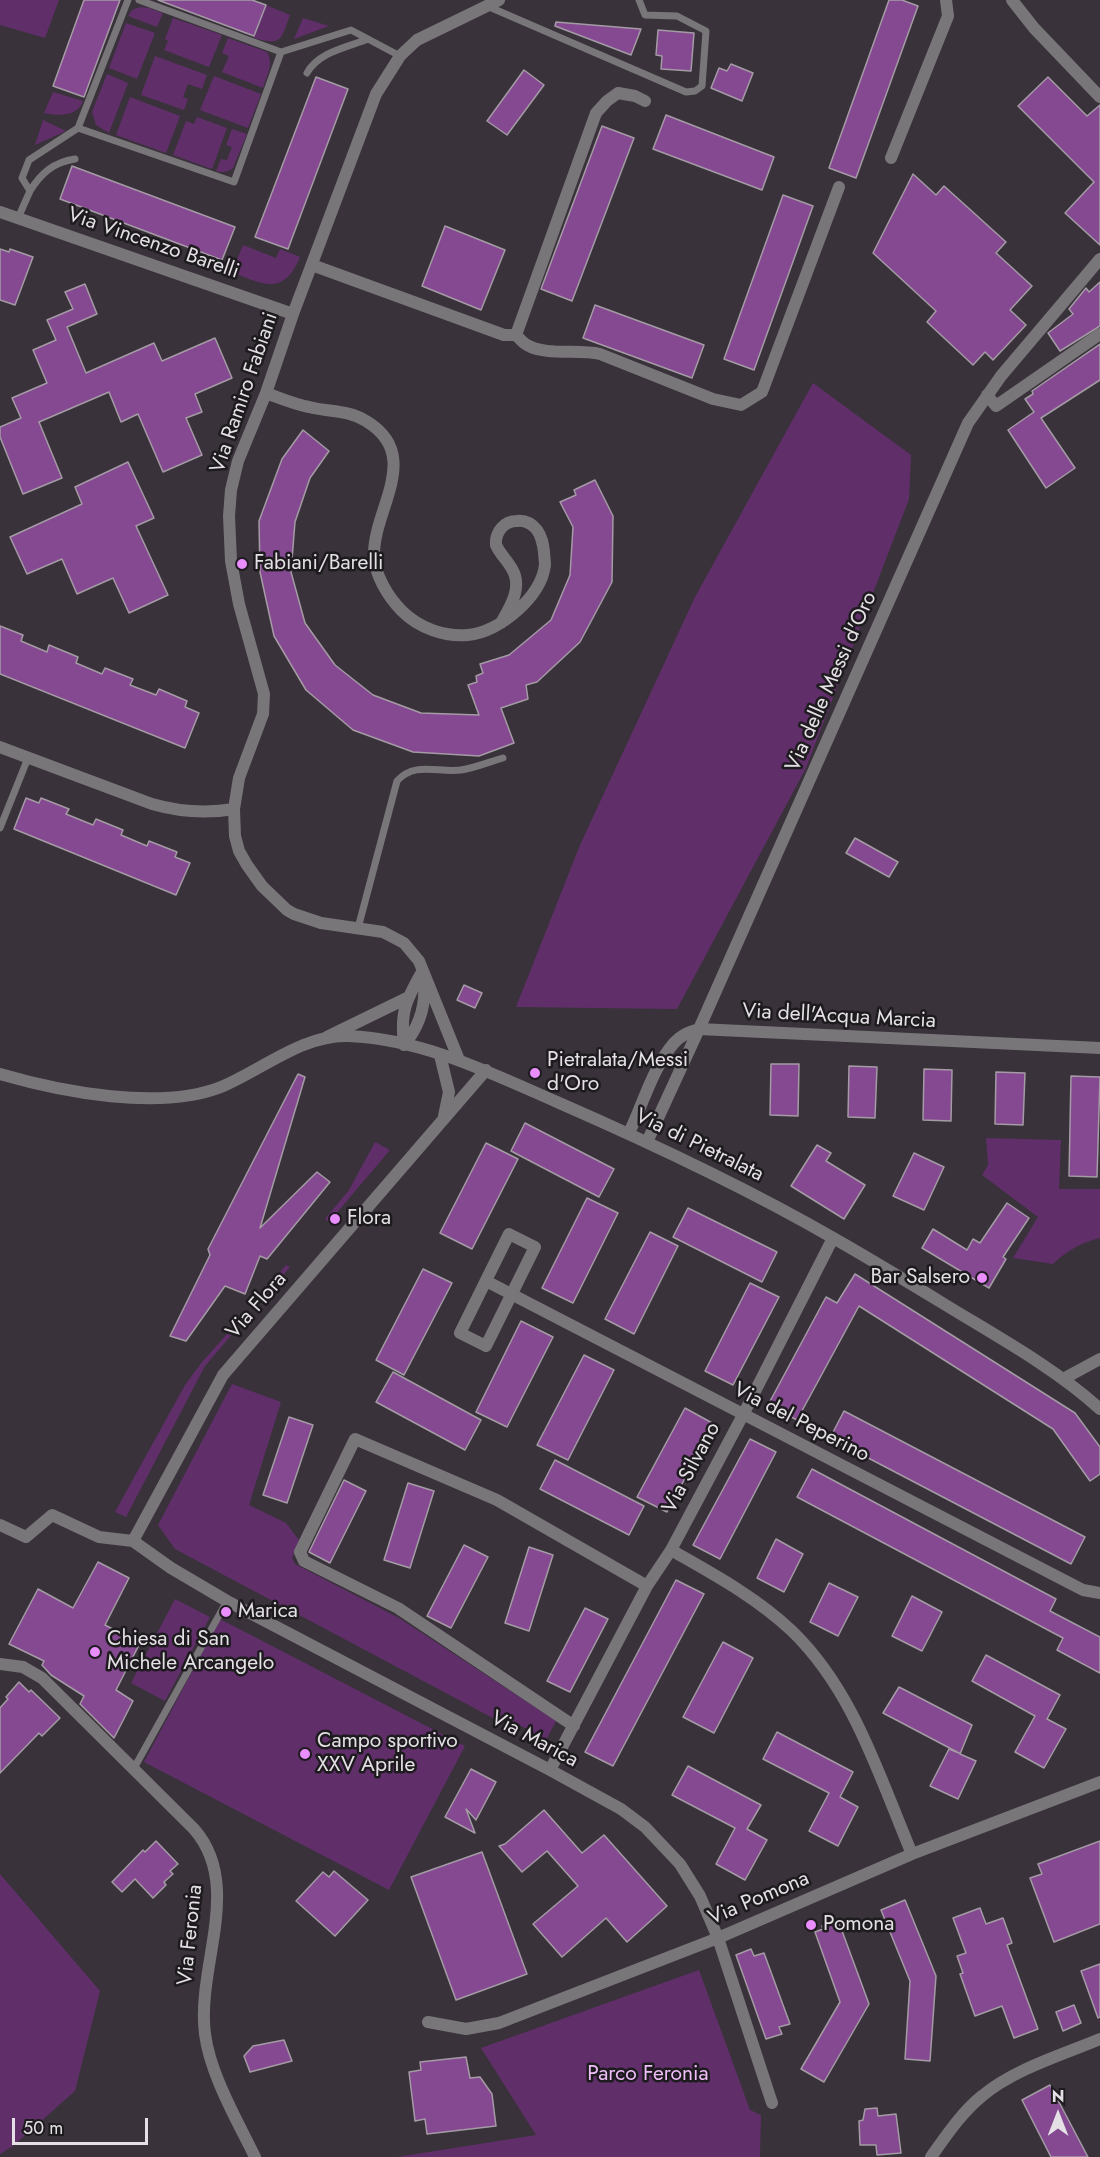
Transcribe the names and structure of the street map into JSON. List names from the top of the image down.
{
  "streets": {
    "street": [
      "Via Vincenzo Barelli",
      "Via Ramiro Fabiani",
      "Via delle Messi d'Oro",
      "Via dell'Acqua Marcia",
      "Via di Pietralata",
      "Via Flora",
      "Via del Peperino",
      "Via Silvano",
      "Via Marica",
      "Via Pomona",
      "Via Feronia"
    ]
  },
  "crossings": [
    ["Via Vincenzo Barelli", "Via Ramiro Fabiani"],
    ["Via Ramiro Fabiani", "Via di Pietralata"],
    ["Via delle Messi d'Oro", "Via dell'Acqua Marcia"],
    ["Via di Pietralata", "Via Flora"],
    ["Via di Pietralata", "Via Silvano"],
    ["Via Flora", "Via Marica"],
    ["Via del Peperino", "Via Silvano"],
    ["Via Silvano", "Via Marica"],
    ["Via Marica", "Via Pomona"]
  ],
  "parks": ["Parco Feronia"],
  "places": [
    "Fabiani/Barelli",
    "Pietralata/Messi d'Oro",
    "Flora",
    "Bar Salsero",
    "Marica",
    "Chiesa di San Michele Arcangelo",
    "Campo sportivo XXV Aprile",
    "Pomona"
  ],
  "scale_bar": "50 m",
  "north": "top"
}
